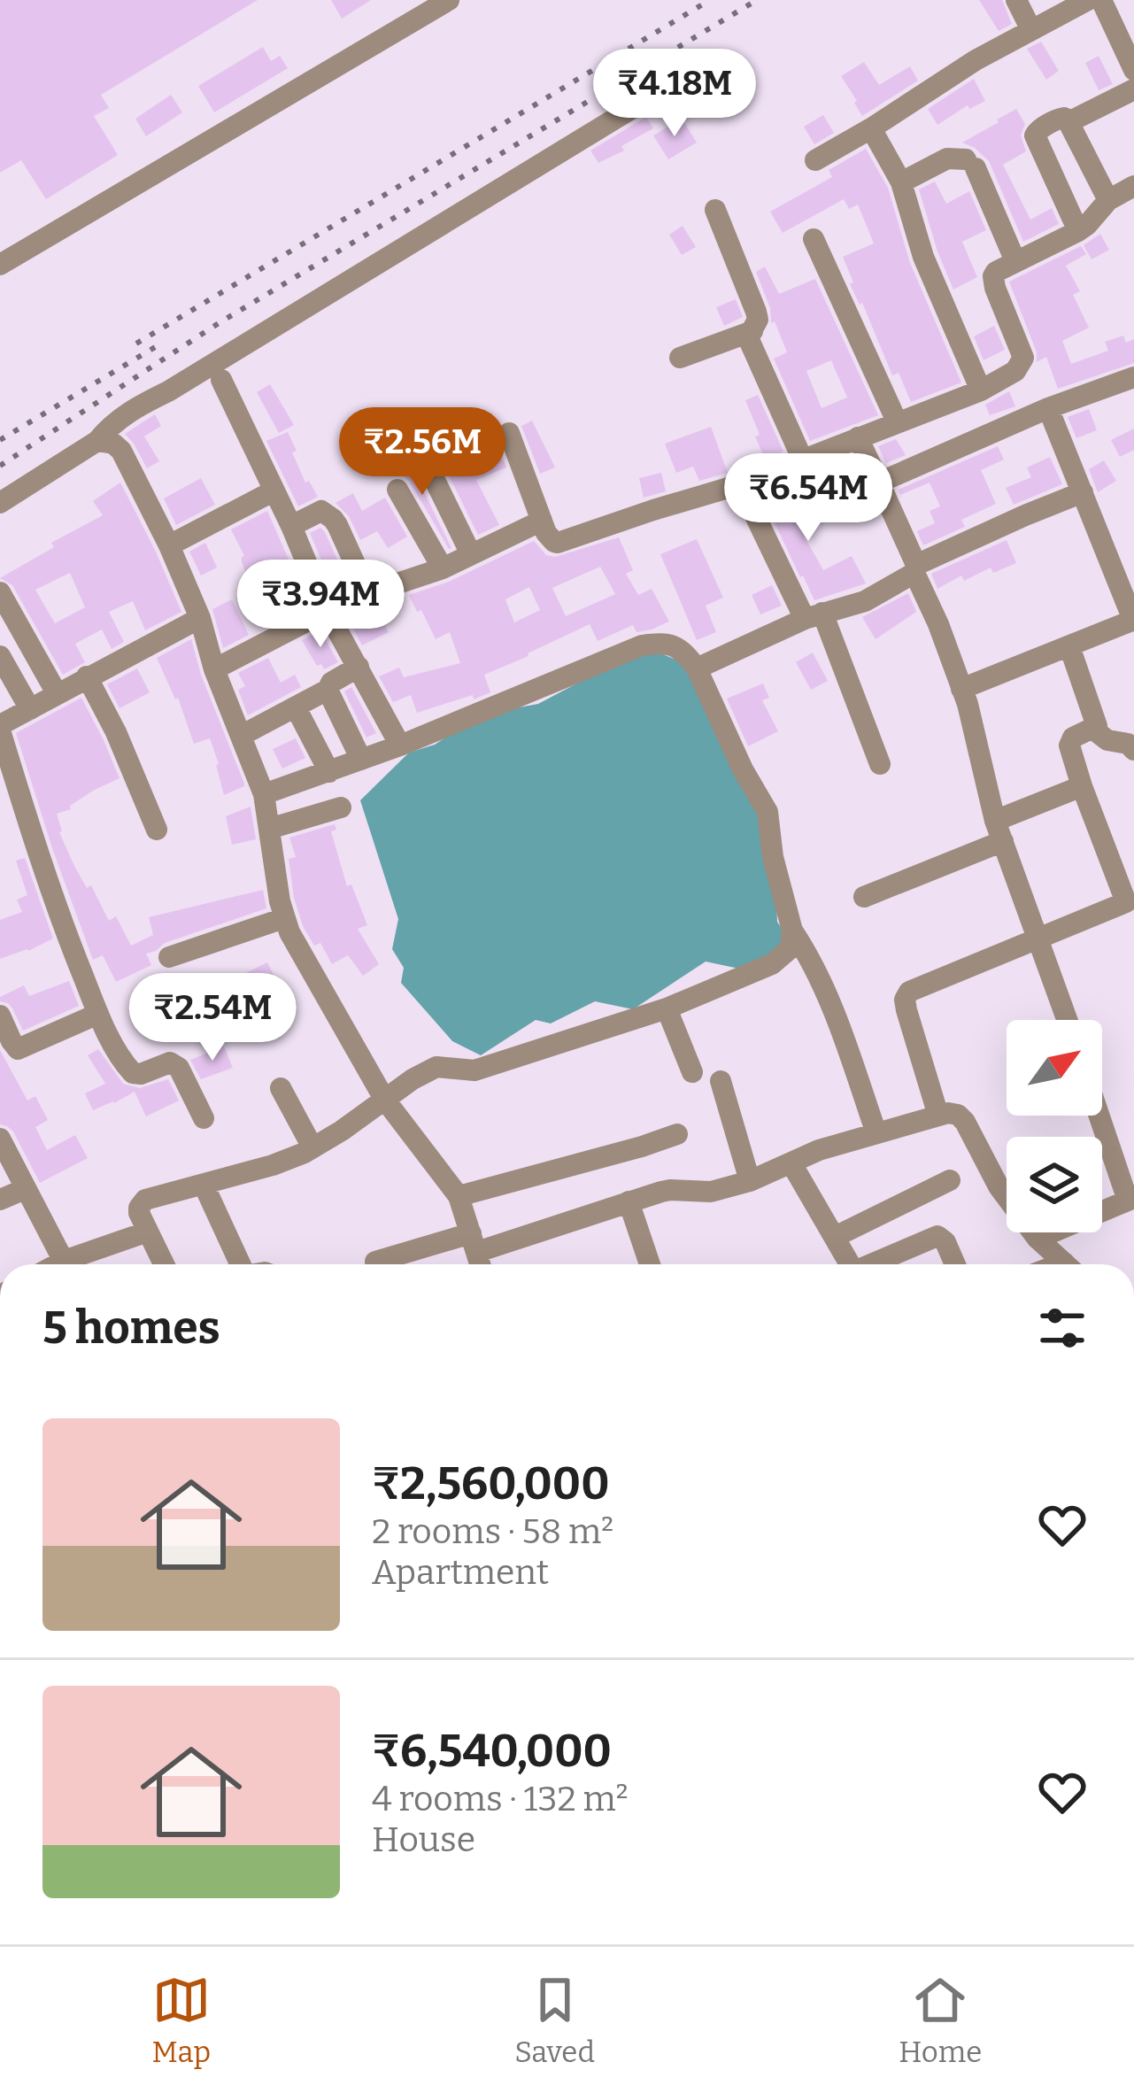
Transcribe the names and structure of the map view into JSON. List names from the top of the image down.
{
  "north": "top right",
  "page": {
    "price": [
      "₹4.18M",
      "₹2.56M",
      "₹6.54M",
      "₹3.94M",
      "₹2.54M"
    ],
    "heading": "5 homes",
    "list": [
      {
        "name": "₹2,560,000",
        "note": "2 rooms · 58 m² · Apartment"
      },
      {
        "name": "₹6,540,000",
        "note": "4 rooms · 132 m² · House"
      }
    ],
    "tabs": ["Map", "Saved", "Home"]
  }
}
